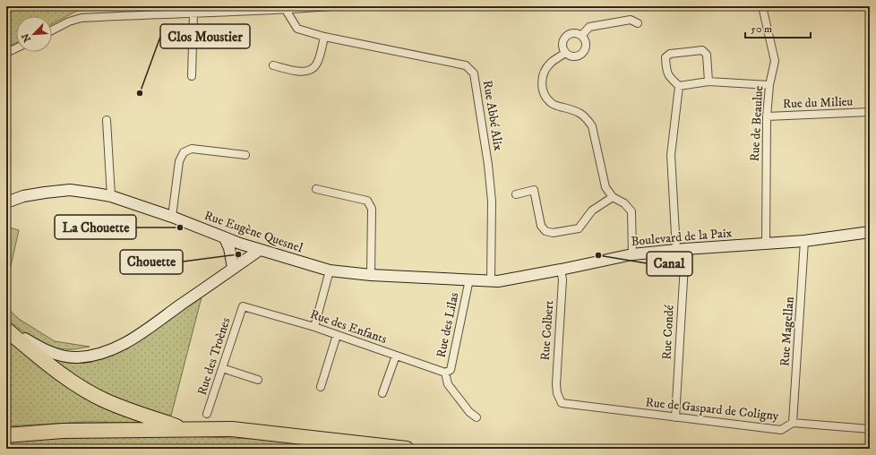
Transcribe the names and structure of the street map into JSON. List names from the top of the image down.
{
  "streets": {
    "street": [
      "Rue du Milieu",
      "Rue Abbé Alix",
      "Rue de Beaulue",
      "Rue Eugène Quesnel",
      "Boulevard de la Paix",
      "Rue des Lilas",
      "Rue des Enfants",
      "Rue Colbert",
      "Rue Magellan",
      "Rue Condé",
      "Rue des Troènes",
      "Rue de Gaspard de Coligny"
    ]
  },
  "crossings": [
    ["Rue du Milieu", "Rue de Beaulue"],
    ["Rue Abbé Alix", "Rue Eugène Quesnel"],
    ["Rue Abbé Alix", "Boulevard de la Paix"],
    ["Rue de Beaulue", "Boulevard de la Paix"],
    ["Rue Eugène Quesnel", "Boulevard de la Paix"],
    ["Rue Eugène Quesnel", "Rue des Lilas"],
    ["Boulevard de la Paix", "Rue Colbert"],
    ["Boulevard de la Paix", "Rue Magellan"],
    ["Boulevard de la Paix", "Rue Condé"],
    ["Rue des Lilas", "Rue des Enfants"],
    ["Rue des Enfants", "Rue des Troènes"],
    ["Rue Colbert", "Rue de Gaspard de Coligny"],
    ["Rue Magellan", "Rue de Gaspard de Coligny"],
    ["Rue Condé", "Rue de Gaspard de Coligny"]
  ],
  "places": [
    "Clos Moustier",
    "La Chouette",
    "Chouette",
    "Canal"
  ],
  "scale_bar": "50 m",
  "north": "bottom left"
}
